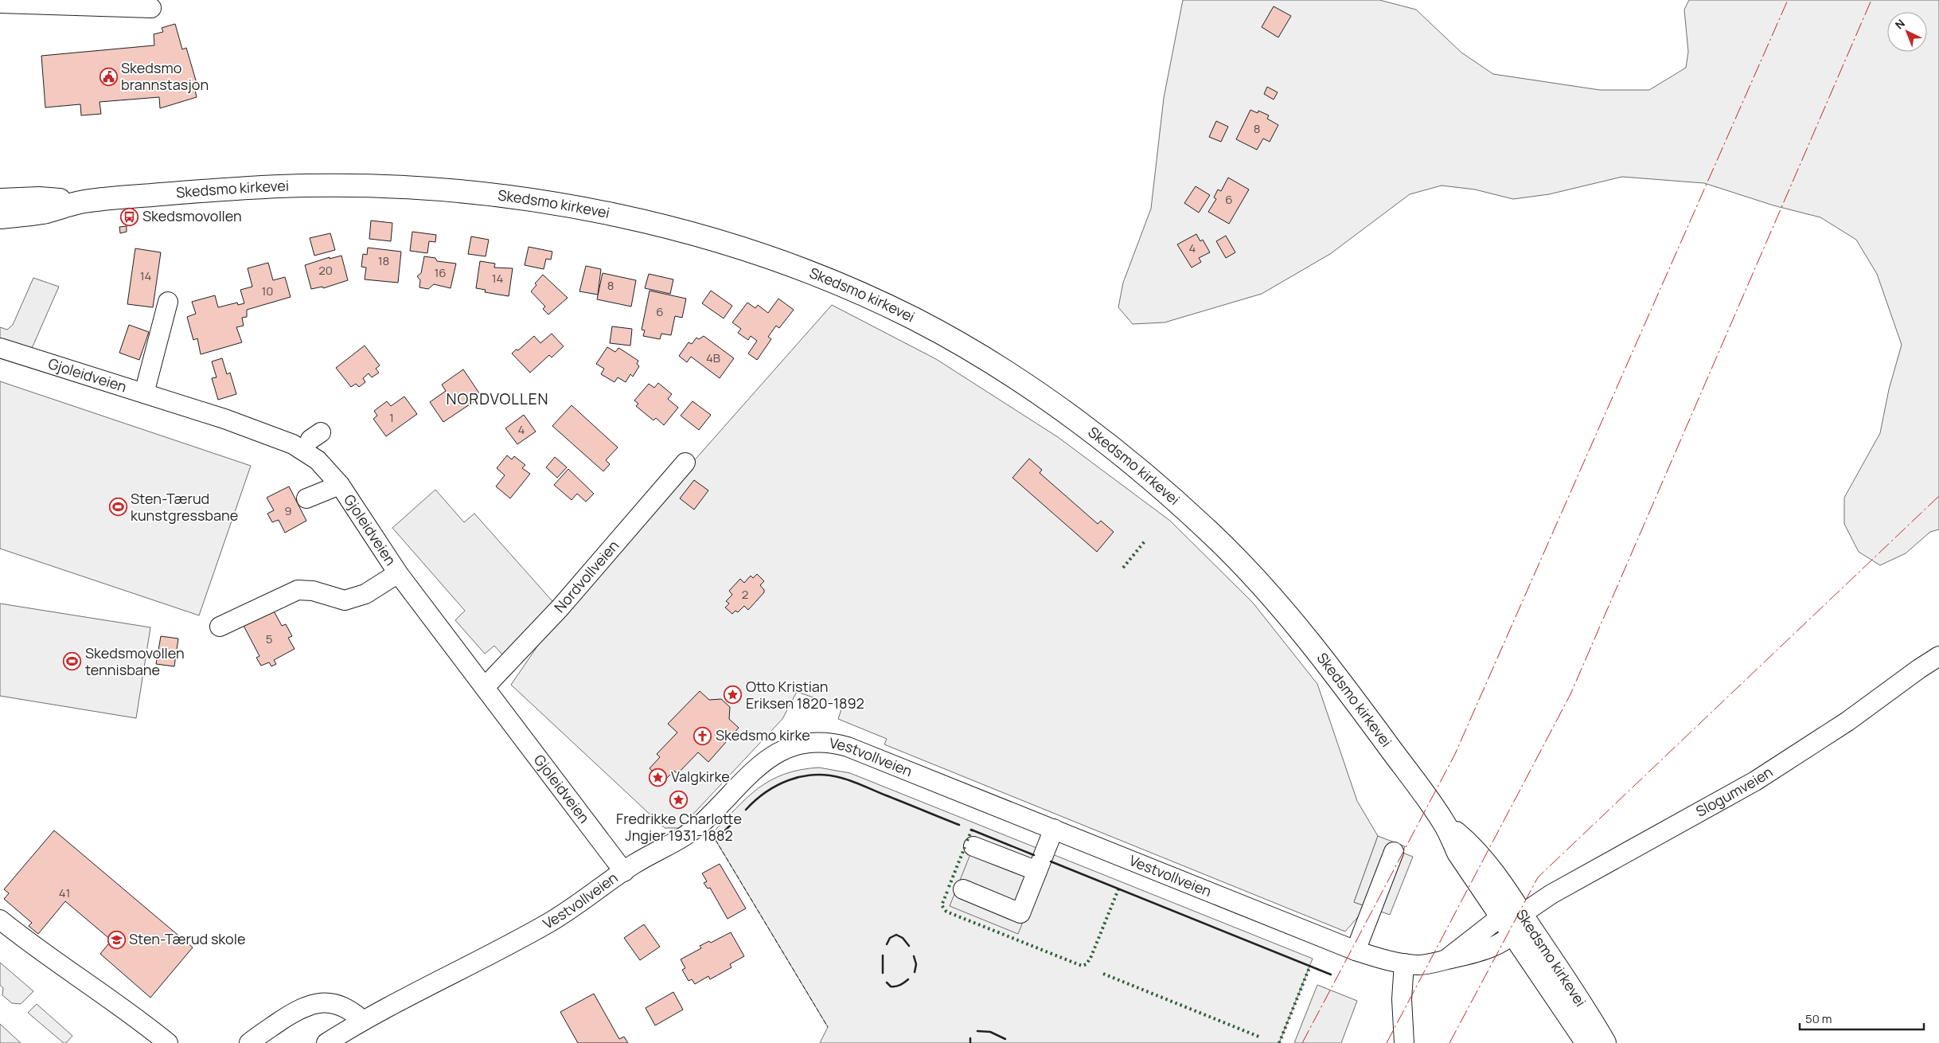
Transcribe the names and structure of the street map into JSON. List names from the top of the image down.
{
  "streets": {
    "highway": ["Skedsmo kirkevei"],
    "street": [
      "Gjoleidveien",
      "Nordvollveien",
      "Vestvollveien",
      "Slogumveien"
    ]
  },
  "crossings": [
    ["Skedsmo kirkevei", "Vestvollveien"],
    ["Skedsmo kirkevei", "Slogumveien"],
    ["Gjoleidveien", "Nordvollveien"],
    ["Gjoleidveien", "Vestvollveien"],
    ["Vestvollveien", "Slogumveien"]
  ],
  "districts": ["NORDVOLLEN"],
  "places": {
    "public building": ["Skedsmo brannstasjon"],
    "bus stop": ["Skedsmovollen"],
    "sports": ["Sten-Tærud kunstgressbane", "Skedsmovollen tennisbane"],
    "place": ["Otto Kristian Eriksen 1820-1892", "Valgkirke", "Fredrikke Charlotte Jngier 1931-1882"],
    "church": ["Skedsmo kirke"],
    "school or university": ["Sten-Tærud skole"]
  },
  "house_numbers": [
    "8",
    "6",
    "4",
    "18",
    "20",
    "16",
    "14",
    "14",
    "8",
    "10",
    "6",
    "4B",
    "1",
    "4",
    "9",
    "2",
    "5",
    "41"
  ],
  "scale_bar": "50 m",
  "north": "top left"
}
